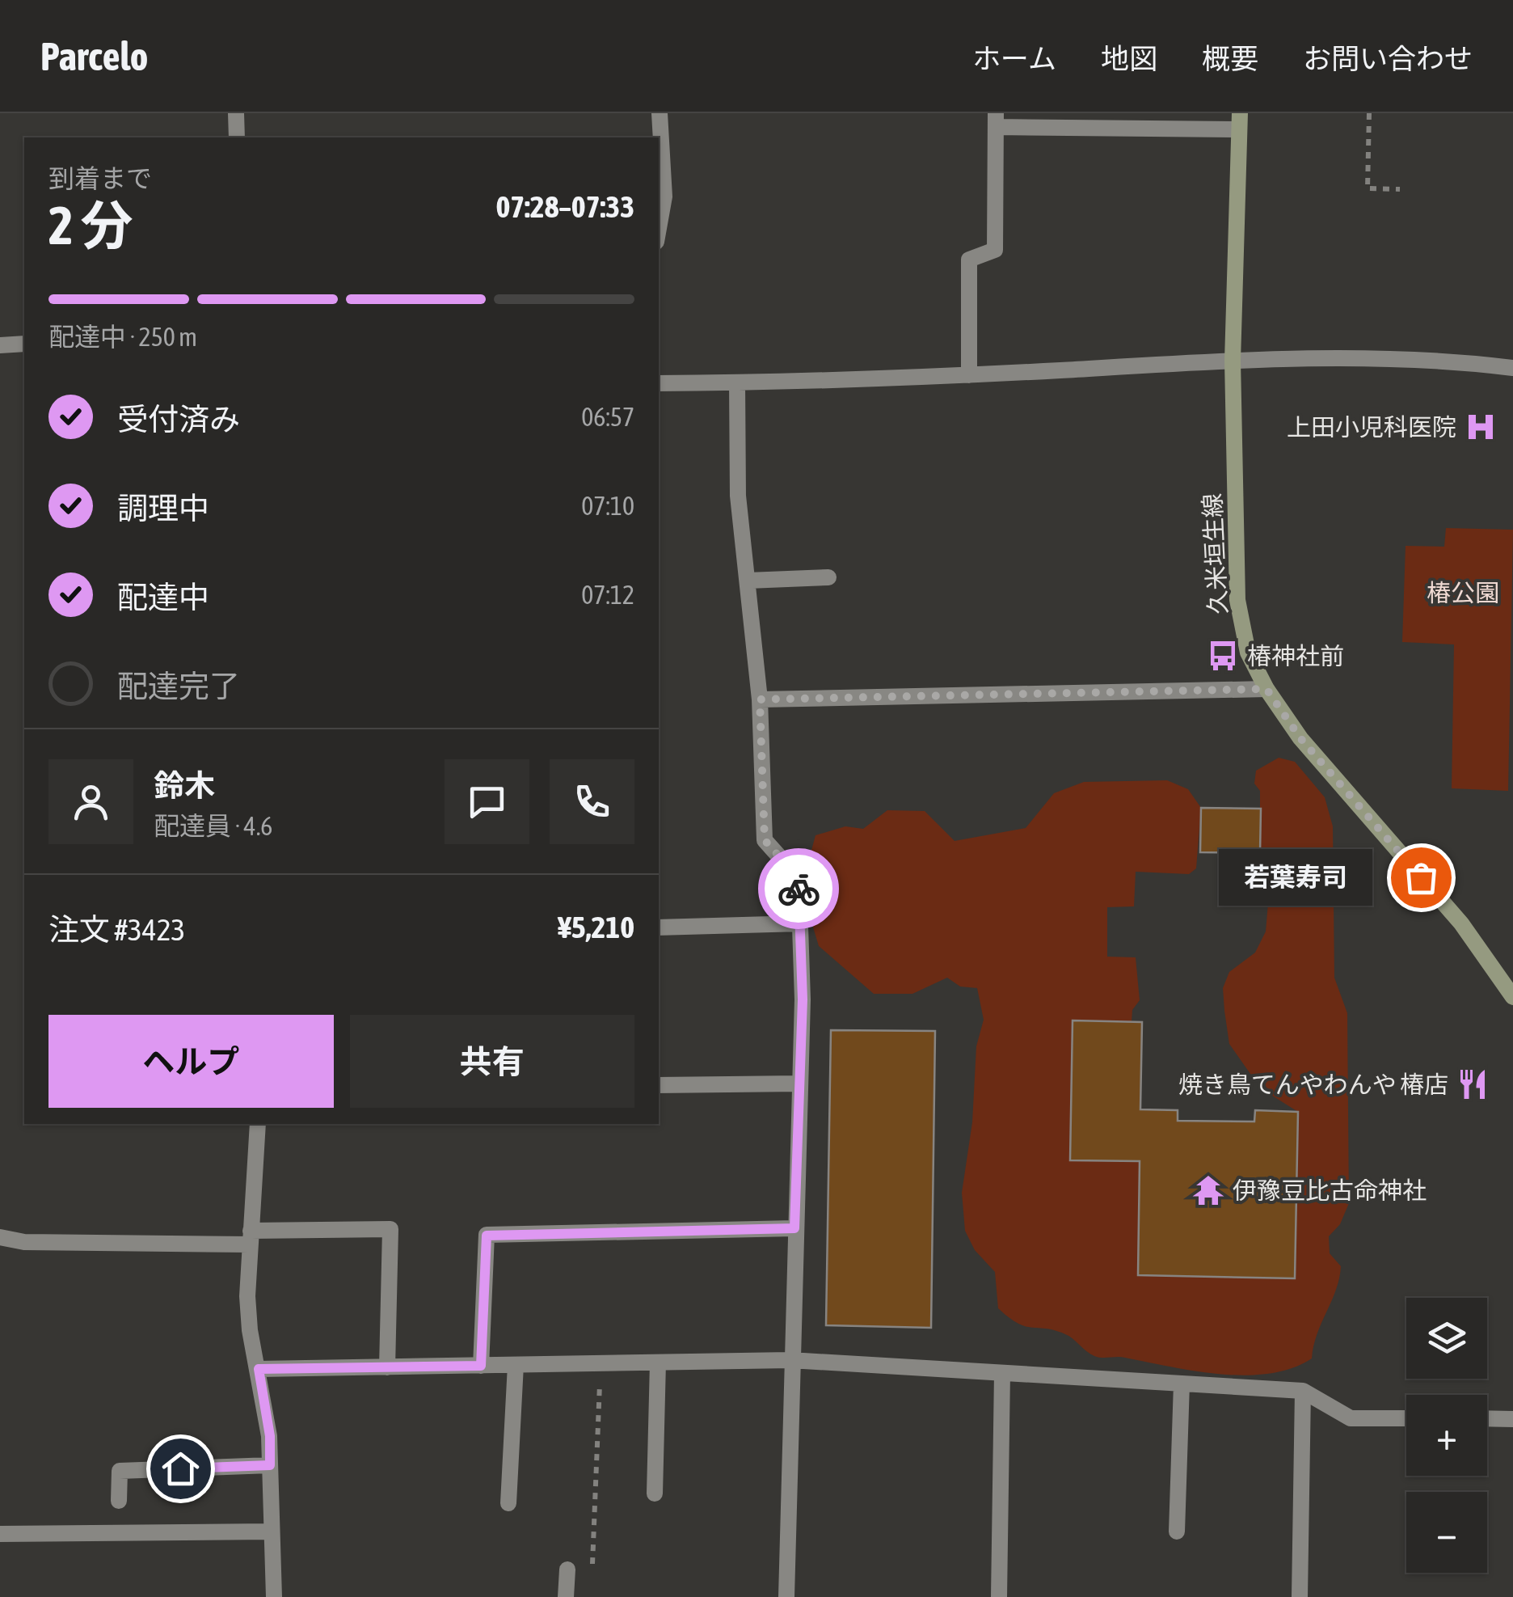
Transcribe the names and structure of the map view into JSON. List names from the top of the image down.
{
  "streets": {
    "main road": ["久米垣生線"]
  },
  "parks": ["椿公園"],
  "places": {
    "hospital": ["上田小児科医院"],
    "bus stop": ["椿神社前"],
    "other": ["若葉寿司"],
    "restaurant": ["焼き鳥てんやわんや 椿店"],
    "temple": ["伊豫豆比古命神社"]
  },
  "page": {
    "header": "Parcelo",
    "nav": [
      "ホーム",
      "地図",
      "概要",
      "お問い合わせ"
    ],
    "heading": ["2 分", "到着まで", "07:28–07:33"],
    "panel": [
      "鈴木",
      "配達員 · 4.6",
      "注文 #3423",
      "¥5,210"
    ],
    "bar": "配達中 · 250 m",
    "list": [
      ["受付済み", "06:57"],
      ["調理中", "07:10"],
      ["配達中", "07:12"],
      "配達完了"
    ],
    "bubble": "若葉寿司",
    "buttons": ["ヘルプ", "共有"],
    "map_buttons": ["+", "−"]
  }
}
